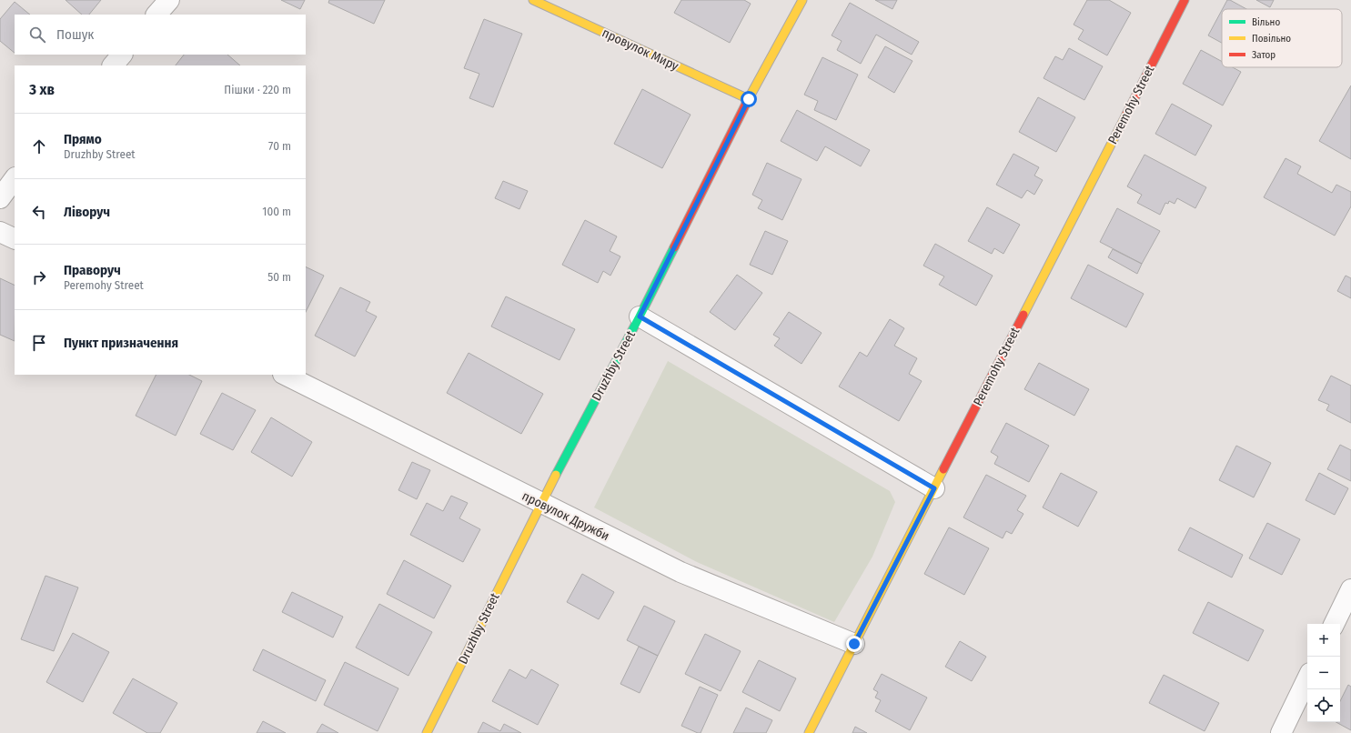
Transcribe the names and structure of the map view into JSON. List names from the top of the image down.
{
  "streets": {
    "street": [
      "провулок Миру",
      "Peremohy Street",
      "Druzhby Street",
      "провулок Дружби"
    ]
  },
  "crossings": [
    ["провулок Миру", "Druzhby Street"],
    ["Peremohy Street", "провулок Дружби"],
    ["Druzhby Street", "провулок Дружби"]
  ],
  "legend": ["Вільно", "Повільно", "Затор"],
  "page": {
    "search": "Пошук",
    "heading": ["3 хв", "Пішки · 220 m"],
    "list": [
      ["Прямо", "Druzhby Street", "70 m"],
      ["Ліворуч", "100 m"],
      ["Праворуч", "Peremohy Street", "50 m"],
      "Пункт призначення"
    ],
    "map_buttons": ["+", "−"]
  }
}
